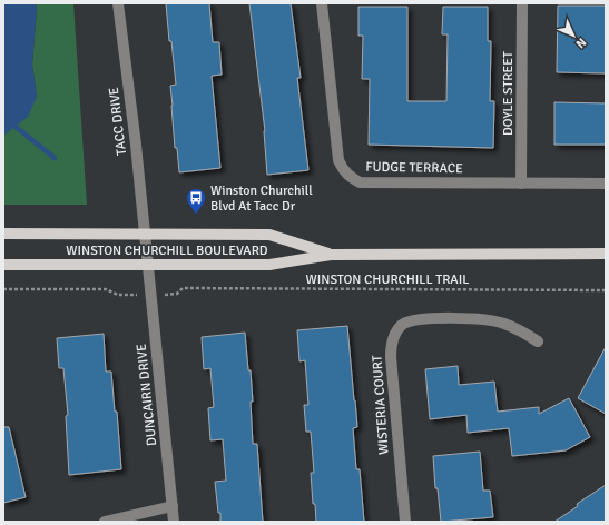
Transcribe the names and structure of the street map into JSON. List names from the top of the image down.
{
  "streets": {
    "main road": ["WINSTON CHURCHILL BOULEVARD"],
    "street": [
      "DOYLE STREET",
      "TACC DRIVE",
      "FUDGE TERRACE",
      "DUNCAIRN DRIVE",
      "WISTERIA COURT"
    ],
    "path": ["WINSTON CHURCHILL TRAIL"]
  },
  "crossings": [
    ["DOYLE STREET", "FUDGE TERRACE"],
    ["TACC DRIVE", "WINSTON CHURCHILL BOULEVARD"],
    ["TACC DRIVE", "DUNCAIRN DRIVE"],
    ["WINSTON CHURCHILL BOULEVARD", "DUNCAIRN DRIVE"]
  ],
  "places": {
    "bus stop": ["Winston Churchill Blvd At Tacc Dr"]
  },
  "north": "bottom right"
}
